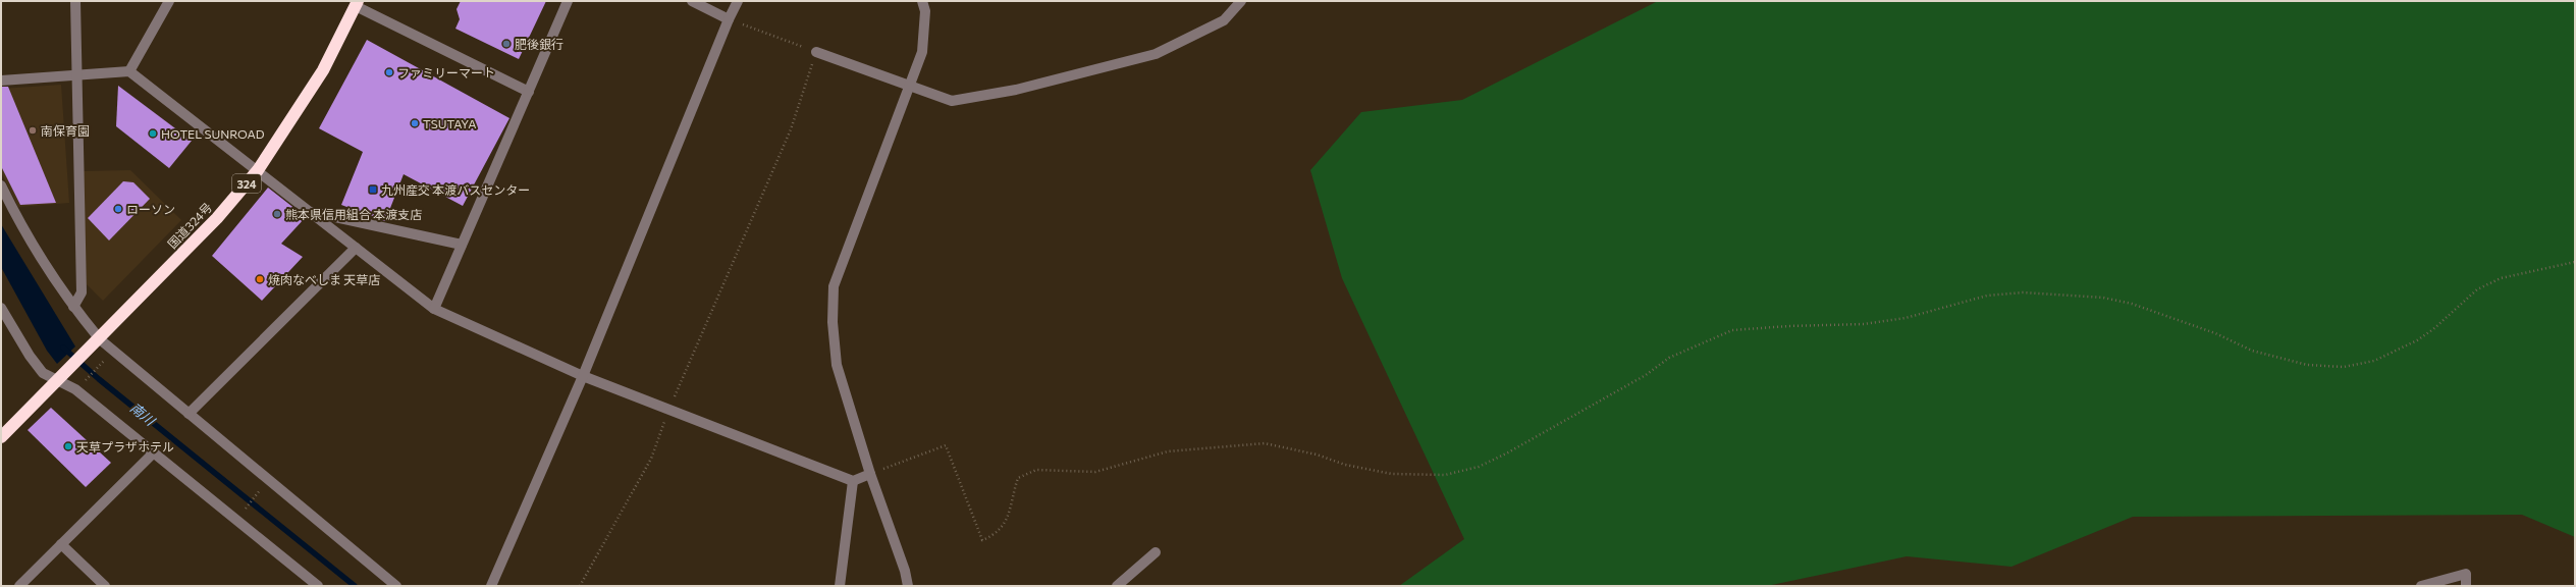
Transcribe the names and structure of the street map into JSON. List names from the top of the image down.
{
  "streets": {
    "highway": ["324", "国道324号"]
  },
  "water": ["南川"],
  "places": {
    "other": [
      "肥後銀行",
      "ファミリーマート",
      "TSUTAYA",
      "南保育園",
      "HOTEL SUNROAD",
      "ローソン",
      "熊本県信用組合 本渡支店",
      "焼肉なべしま 天草店",
      "天草プラザホテル"
    ],
    "transit": ["九州産交 本渡バスセンター"]
  }
}
